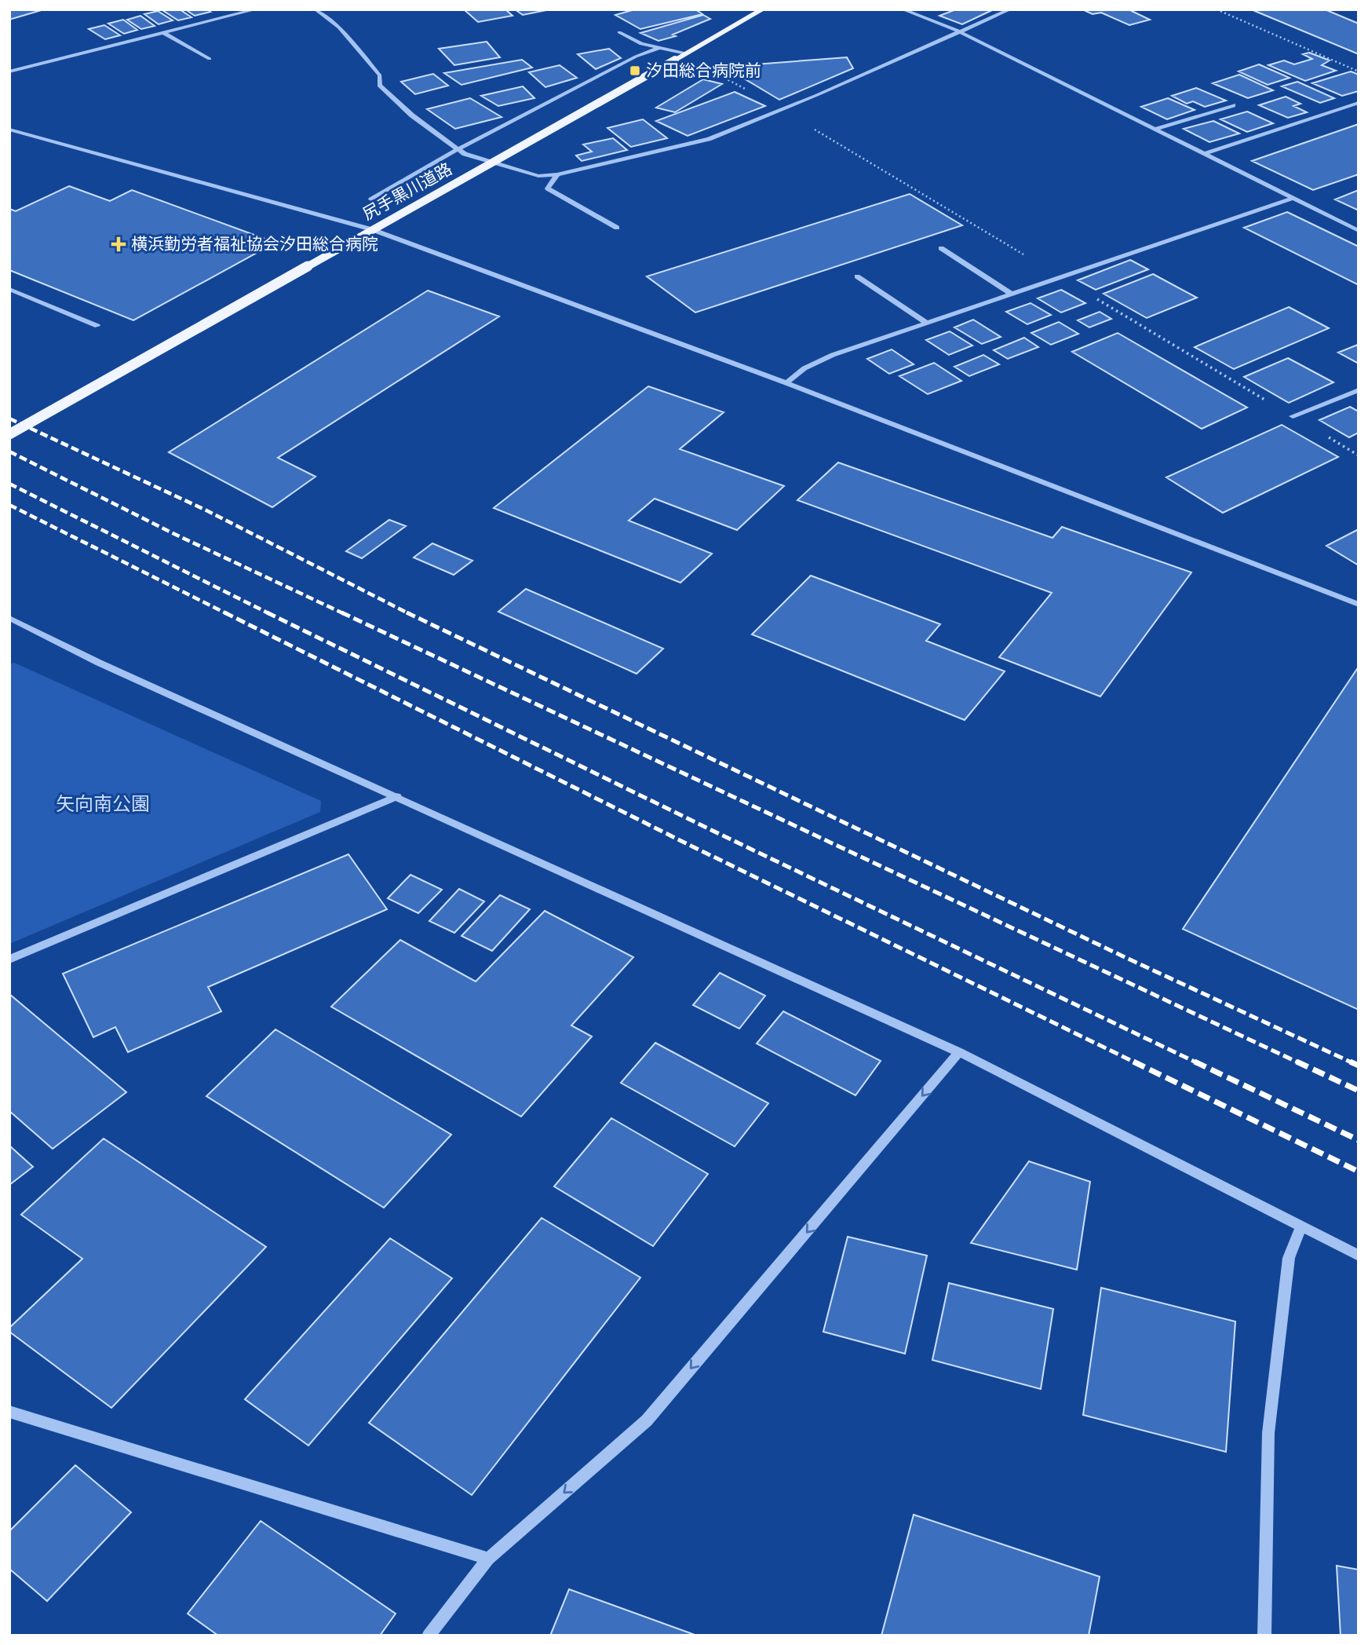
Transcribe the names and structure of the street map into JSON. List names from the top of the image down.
{
  "streets": {
    "main road": ["尻手黒川道路"]
  },
  "parks": ["矢向南公園"],
  "places": {
    "transit": ["汐田総合病院前"],
    "health": ["横浜勤労者福祉協会汐田総合病院"]
  }
}
